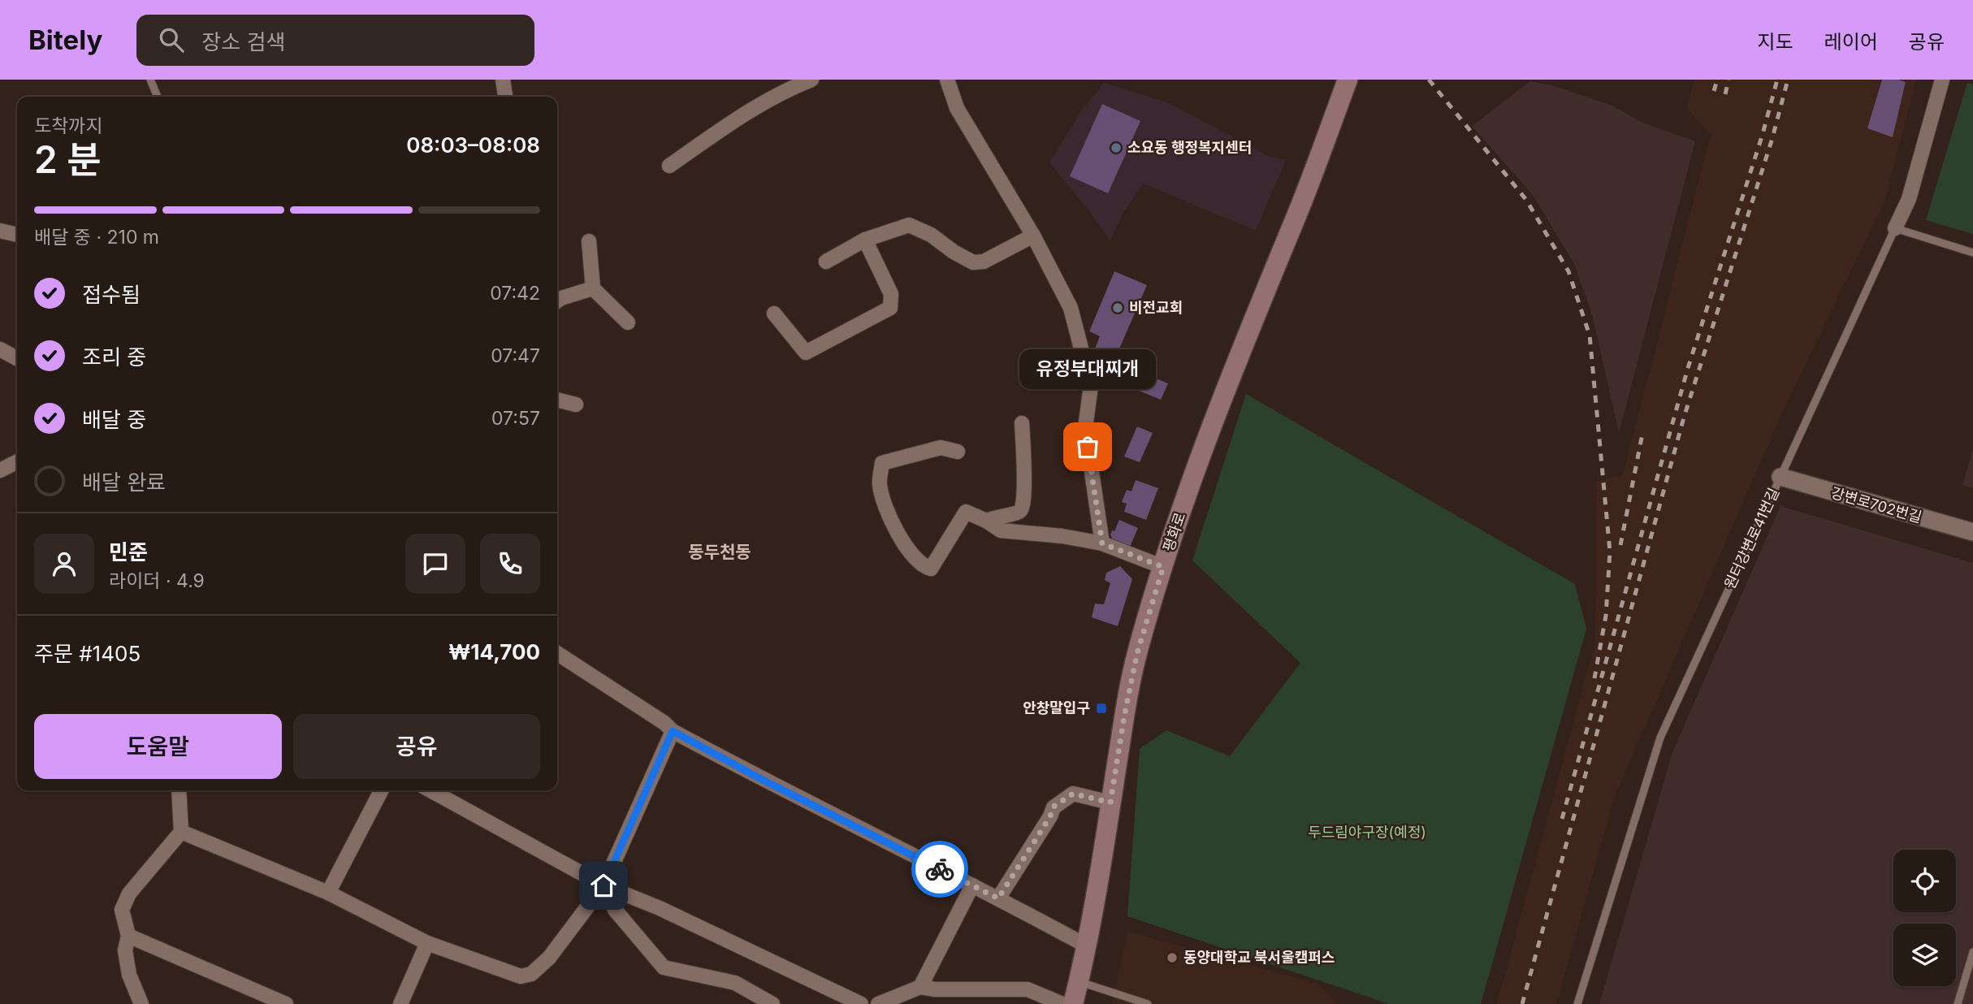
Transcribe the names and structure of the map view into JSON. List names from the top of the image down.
{
  "streets": {
    "main road": ["평화로"],
    "street": ["강변로702번길", "원터강변로41번길"]
  },
  "crossings": [
    ["강변로702번길", "원터강변로41번길"]
  ],
  "districts": ["동두천동"],
  "parks": ["두드림야구장(예정)"],
  "places": {
    "other": [
      "소요동 행정복지센터",
      "비전교회",
      "유정부대찌개",
      "동양대학교 북서울캠퍼스"
    ],
    "transit": ["안창말입구"]
  },
  "page": {
    "header": "Bitely",
    "search": "장소 검색",
    "nav": ["지도", "레이어", "공유"],
    "heading": ["2 분", "도착까지", "08:03–08:08"],
    "panel": [
      "민준",
      "라이더 · 4.9",
      "주문 #1405",
      "₩14,700"
    ],
    "bar": "배달 중 · 210 m",
    "list": [
      ["접수됨", "07:42"],
      ["조리 중", "07:47"],
      ["배달 중", "07:57"],
      "배달 완료"
    ],
    "bubble": "유정부대찌개",
    "buttons": ["도움말", "공유"]
  }
}
